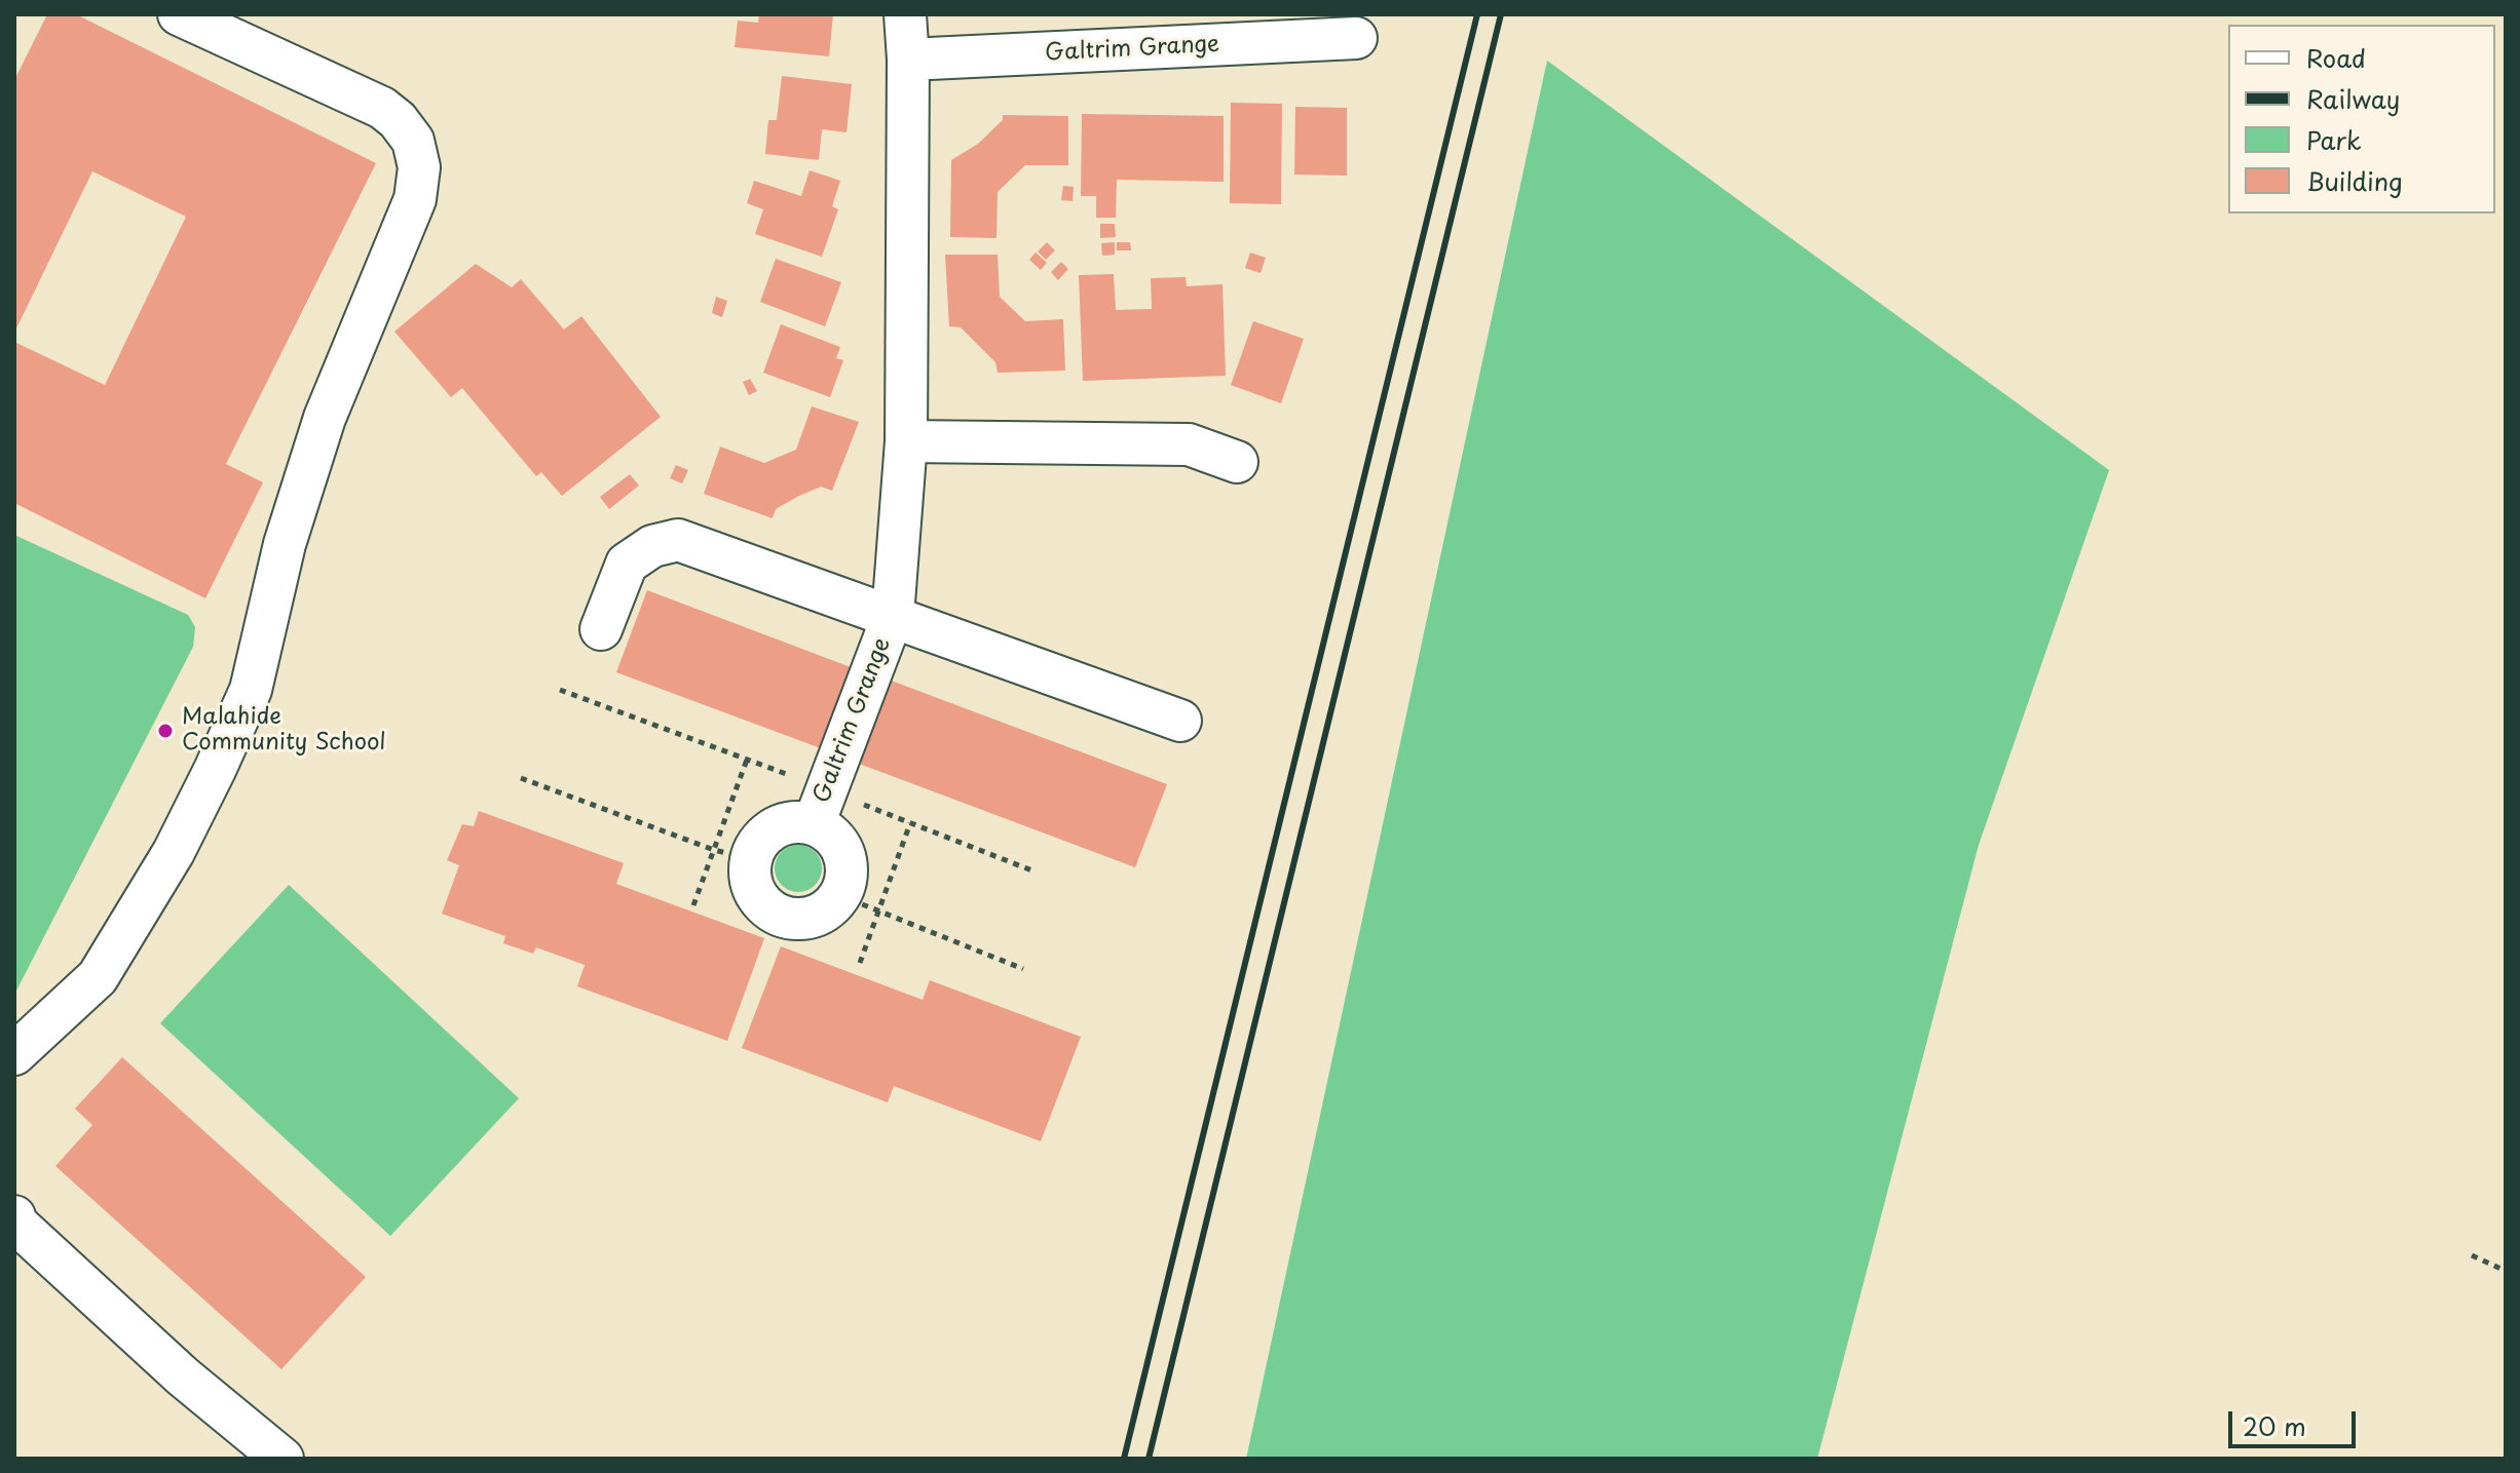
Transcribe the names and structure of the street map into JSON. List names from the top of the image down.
{
  "streets": {
    "street": ["Galtrim Grange"]
  },
  "places": ["Malahide Community School"],
  "legend": [
    "Road",
    "Railway",
    "Park",
    "Building"
  ],
  "scale_bar": "20 m"
}
